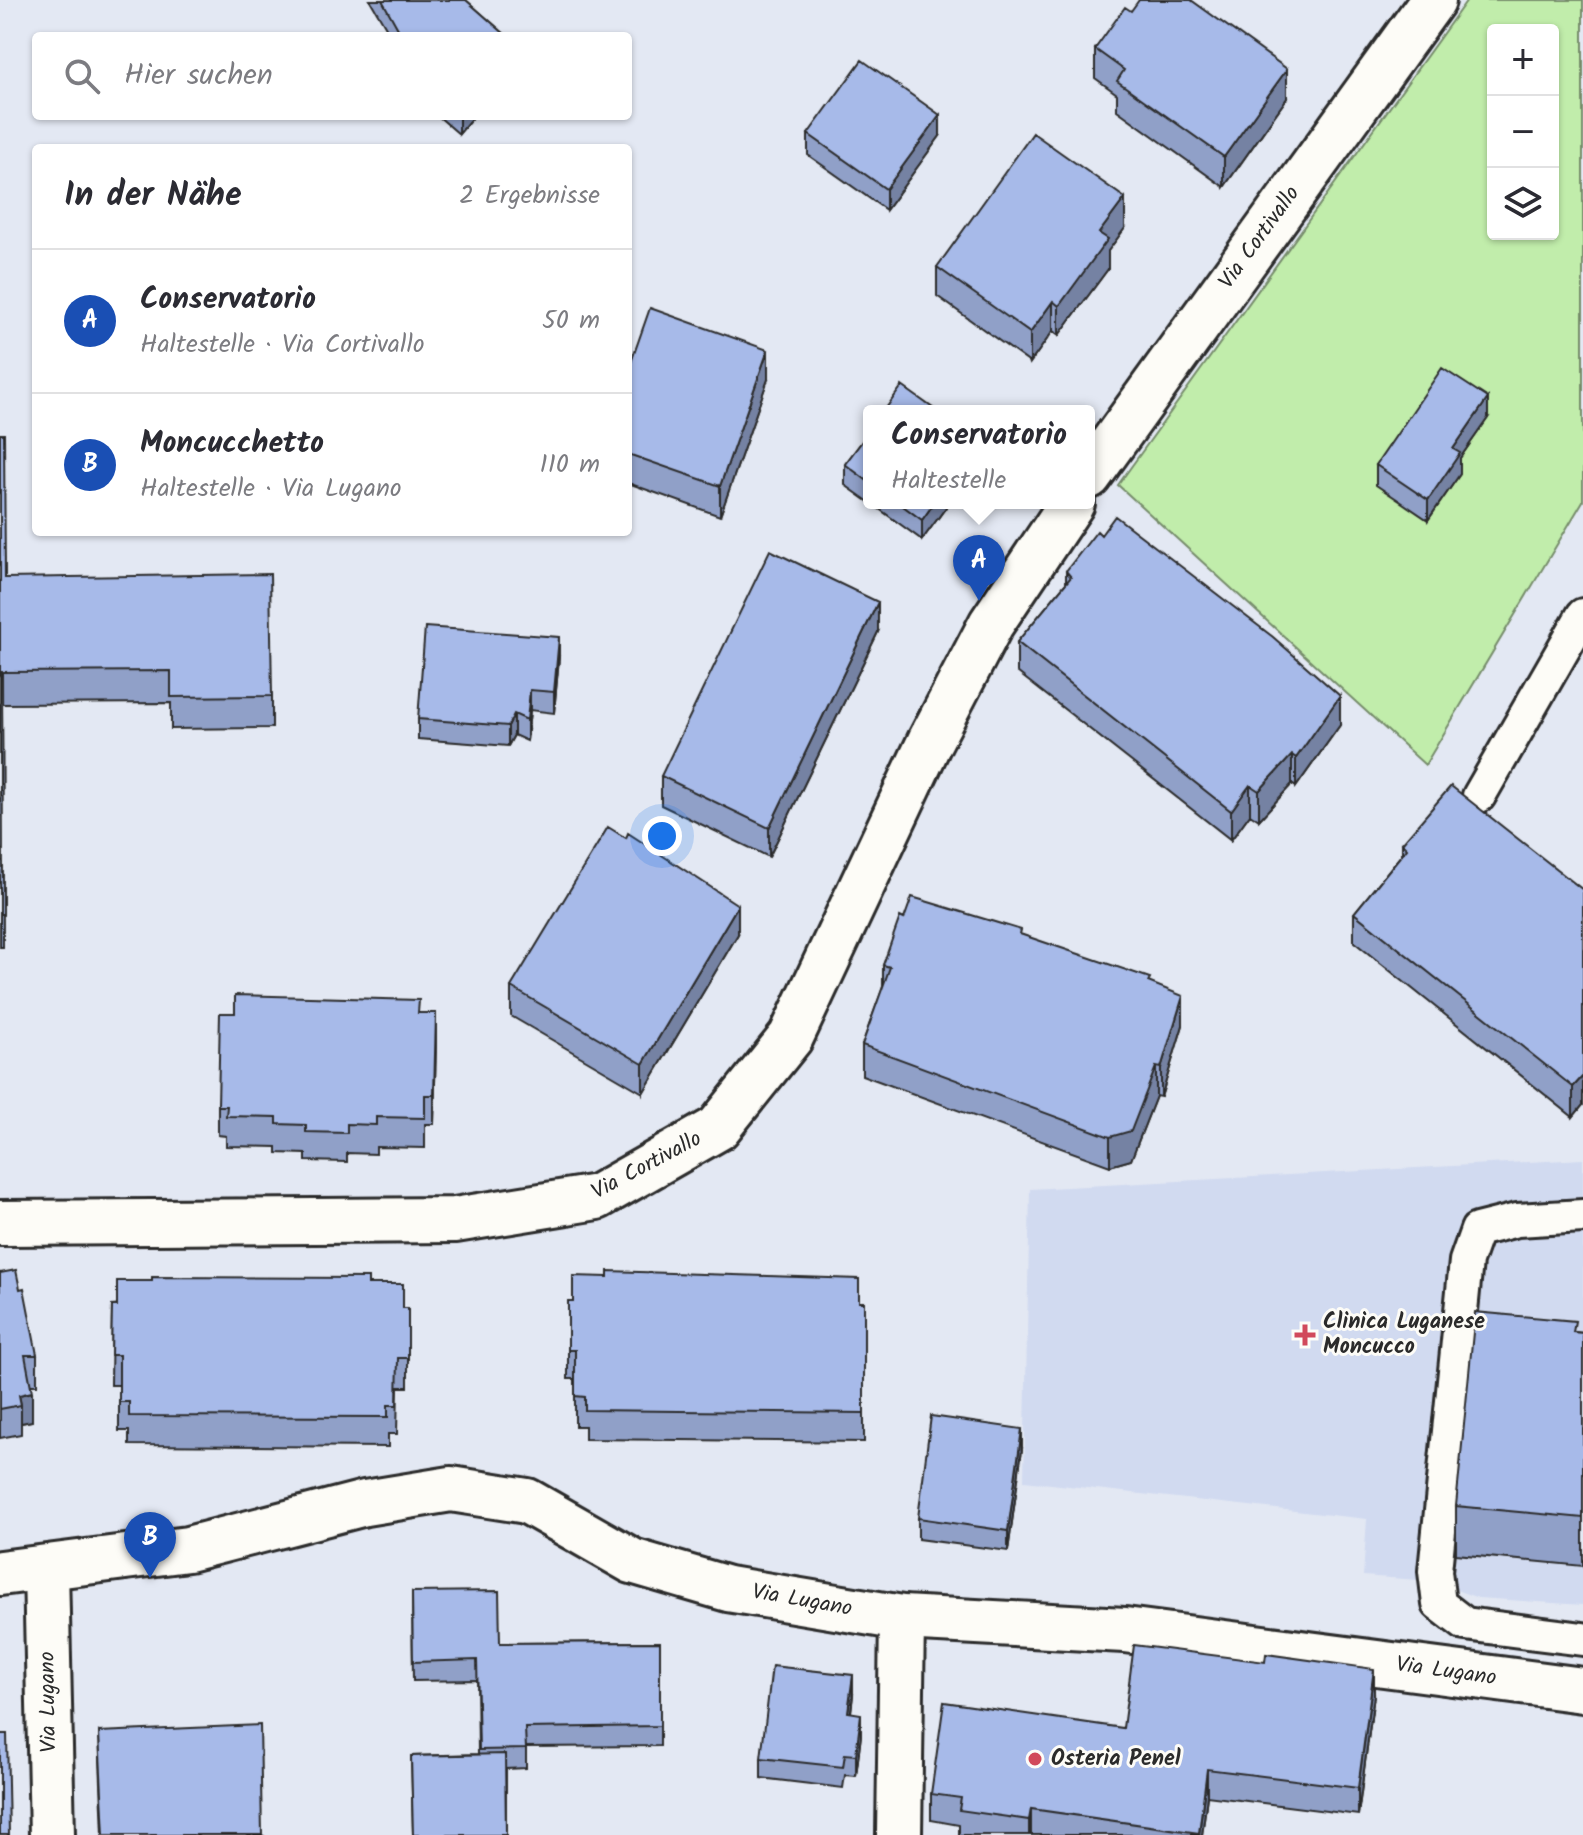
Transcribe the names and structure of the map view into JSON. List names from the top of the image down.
{
  "streets": {
    "street": ["Via Cortivallo", "Via Lugano"]
  },
  "places": {
    "health": ["Clinica Luganese Moncucco"],
    "other": ["Osteria Penel"]
  },
  "page": {
    "map_buttons": ["+", "−"],
    "search": "Hier suchen",
    "heading": ["In der Nähe", "2 Ergebnisse"],
    "list": [
      {
        "mark": "A",
        "name": "Conservatorio",
        "note": "Haltestelle · Via Cortivallo",
        "value": "50 m"
      },
      {
        "mark": "B",
        "name": "Moncucchetto",
        "note": "Haltestelle · Via Lugano",
        "value": "110 m"
      }
    ],
    "popup": ["Conservatorio", "Haltestelle"],
    "pins": ["A", "B"]
  }
}
